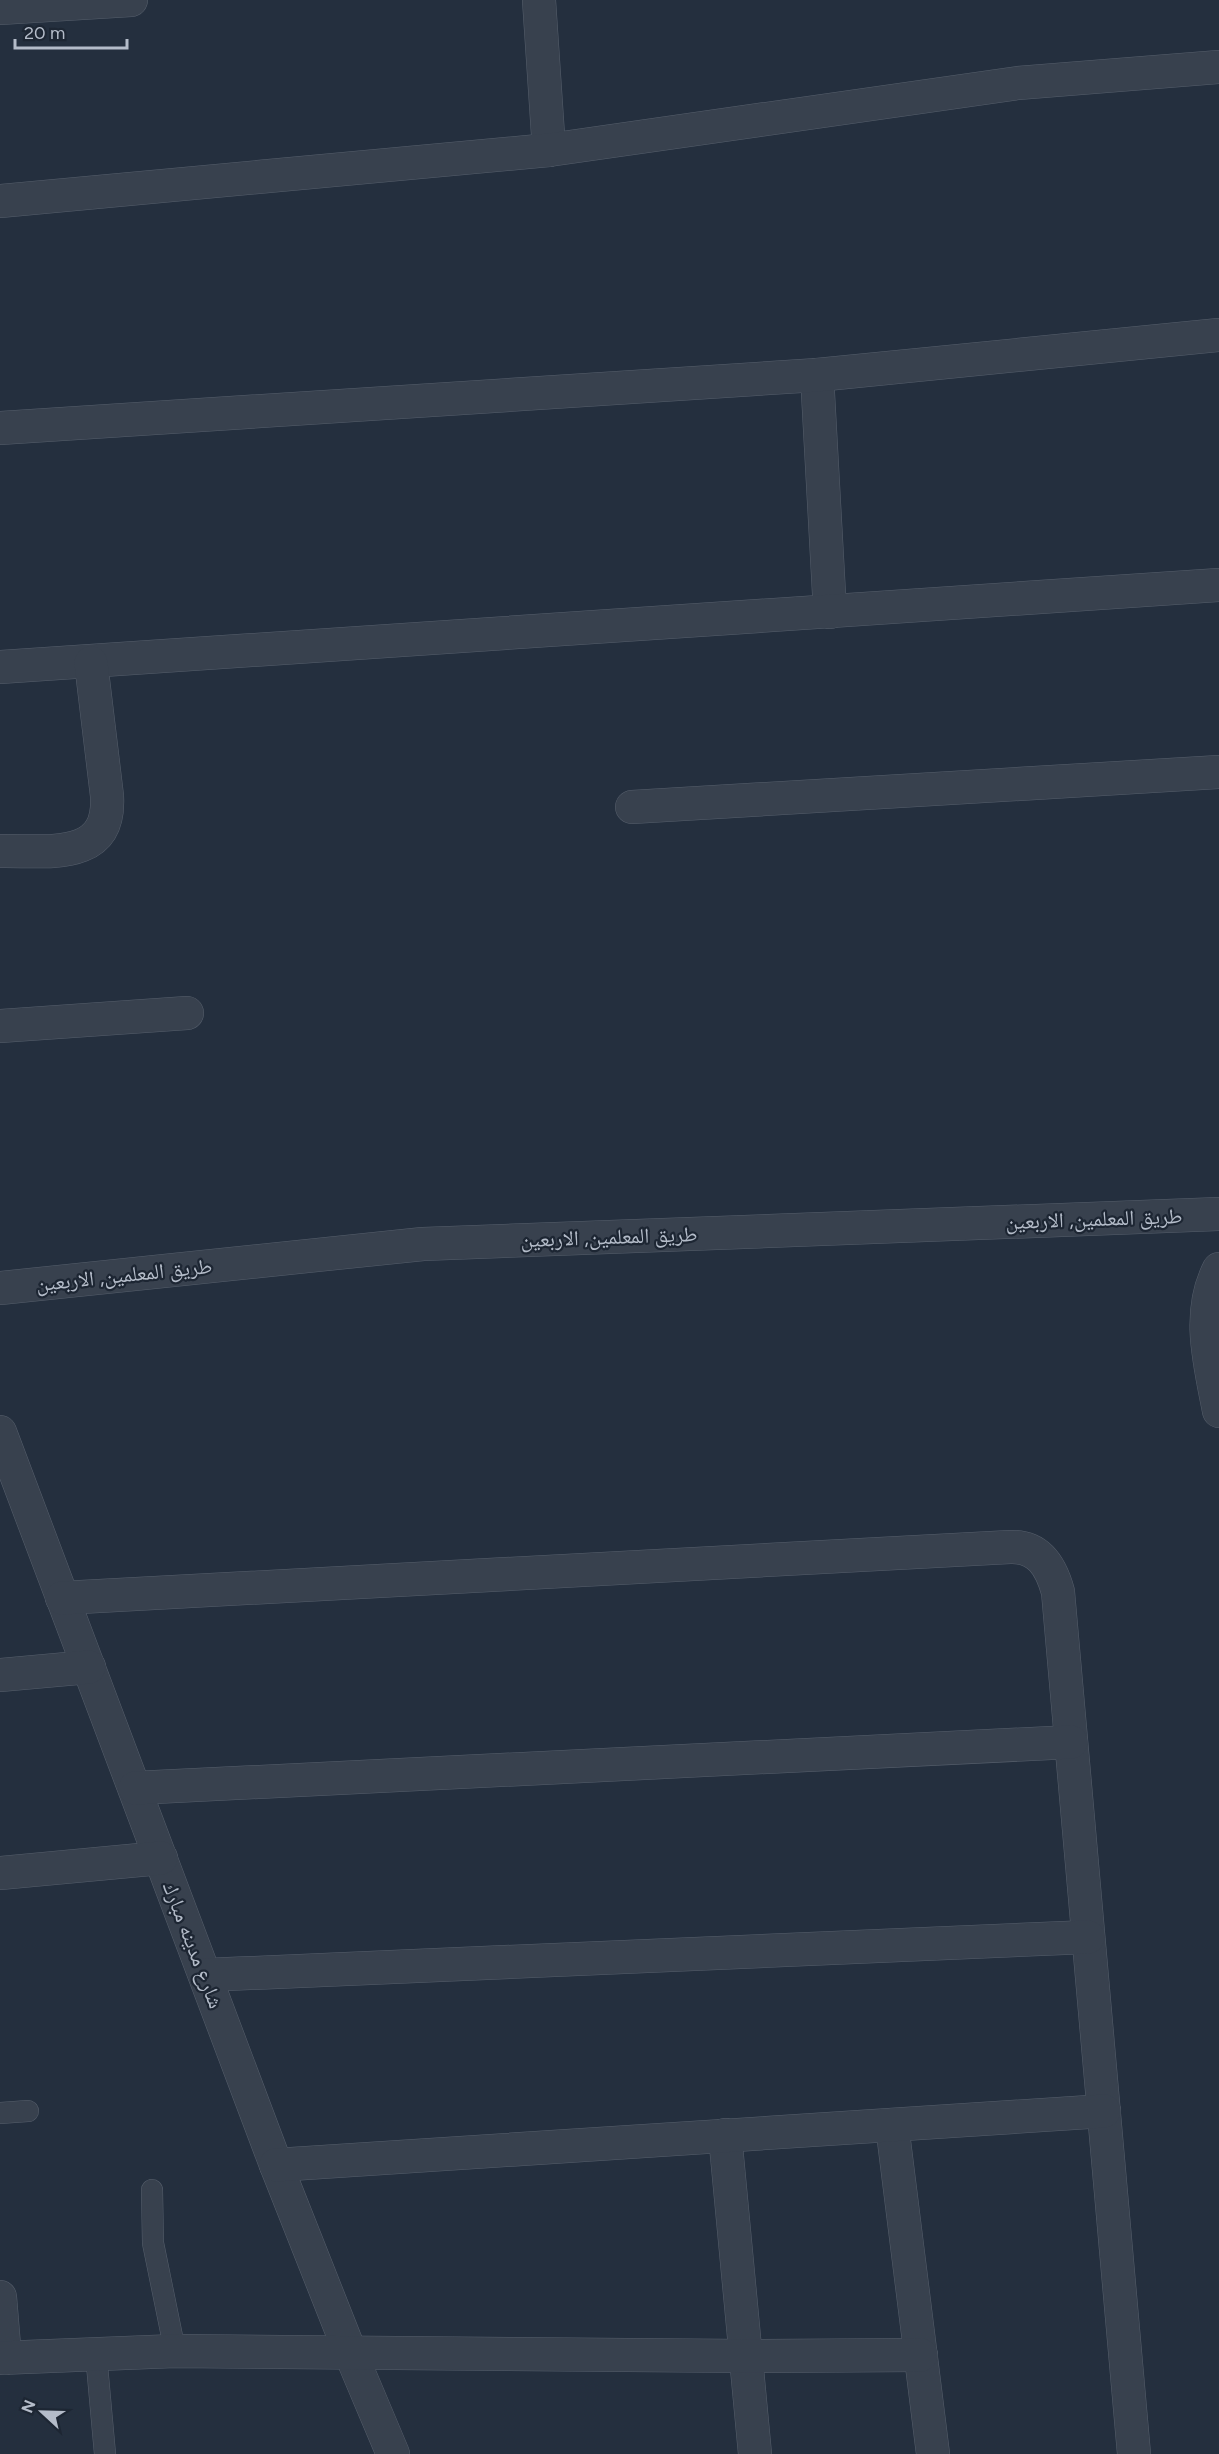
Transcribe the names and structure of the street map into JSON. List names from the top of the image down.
{
  "streets": {
    "street": ["طريق المعلمين, الاربعين", "شارع مدينه مبارك"]
  },
  "scale_bar": "20 m",
  "north": "left"
}
